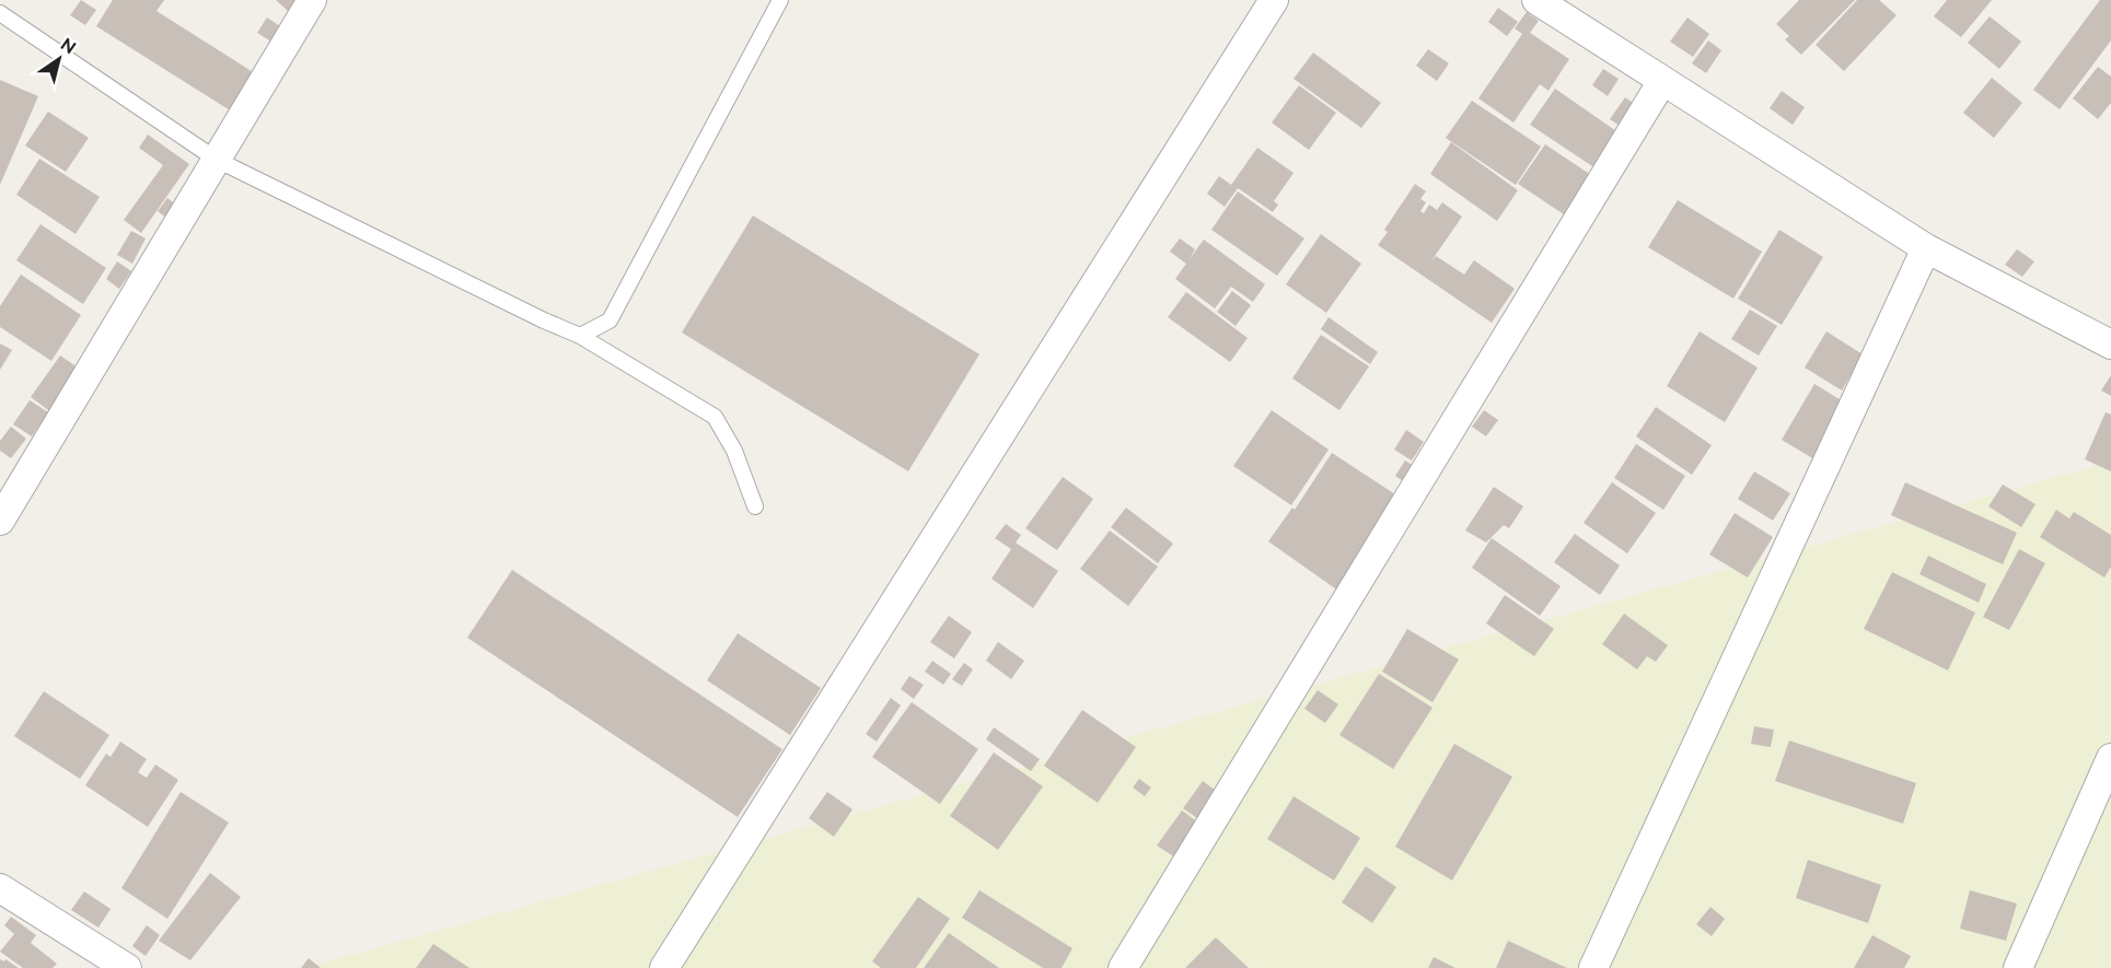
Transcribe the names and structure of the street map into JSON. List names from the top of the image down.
{
  "north": "top right"
}
